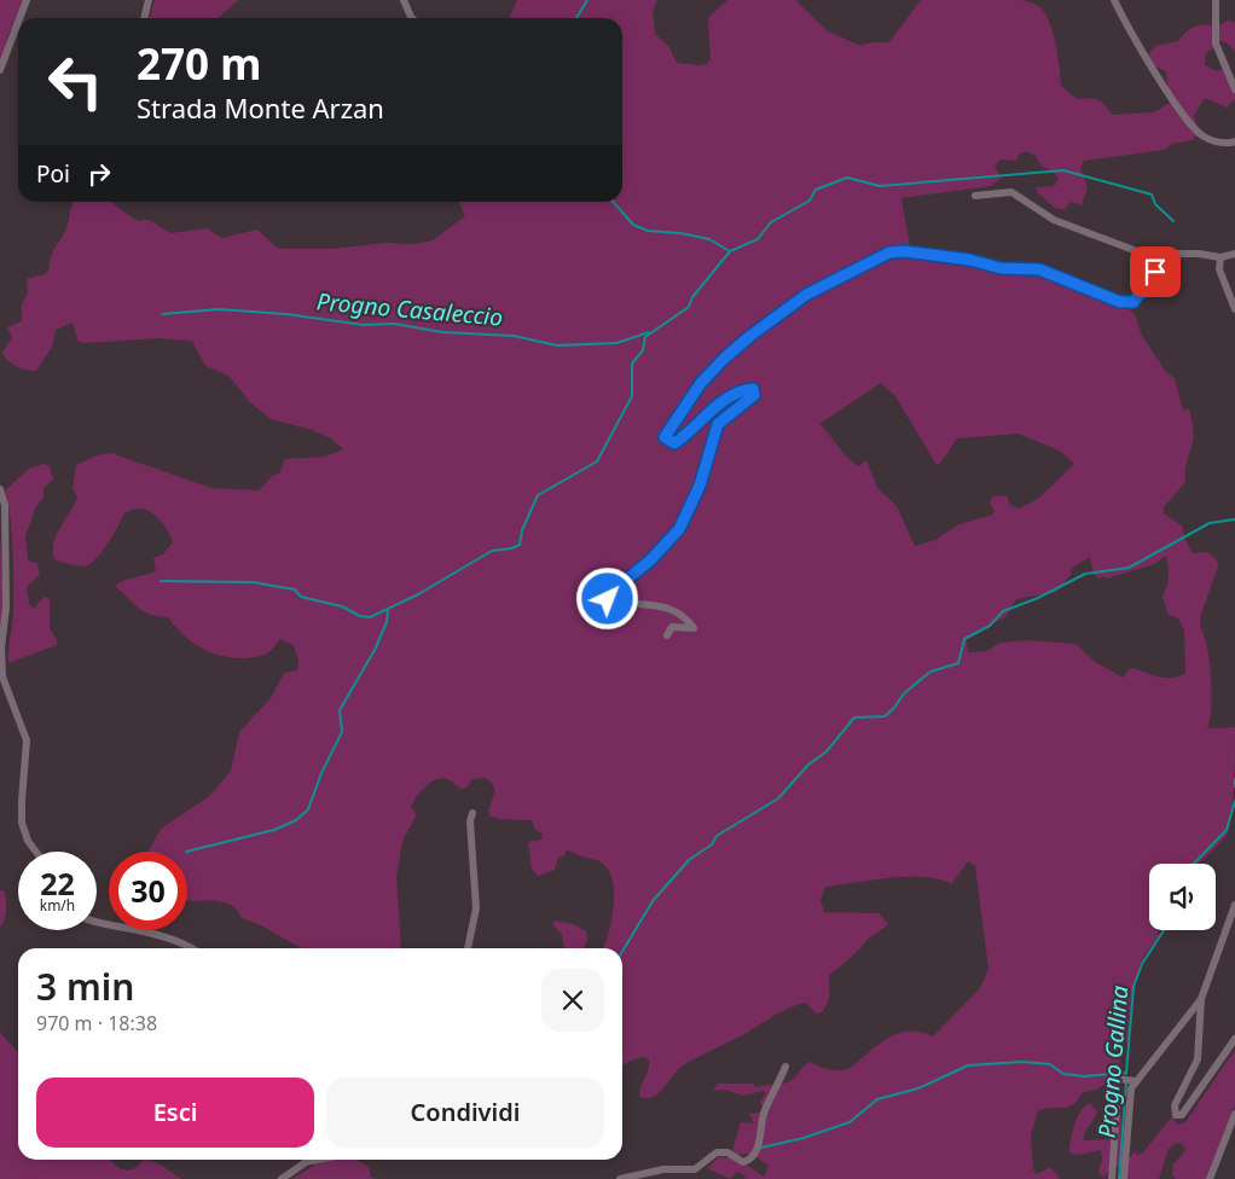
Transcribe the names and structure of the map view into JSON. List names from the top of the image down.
{
  "water": ["Progno Casaleccio", "Progno Gallina"],
  "page": {
    "turn": ["270 m", "Strada Monte Arzan"],
    "then": "Poi",
    "speed": "22 km/h",
    "limit": "30",
    "heading": ["3 min", "970 m · 18:38"],
    "buttons": ["Esci", "Condividi"]
  }
}
